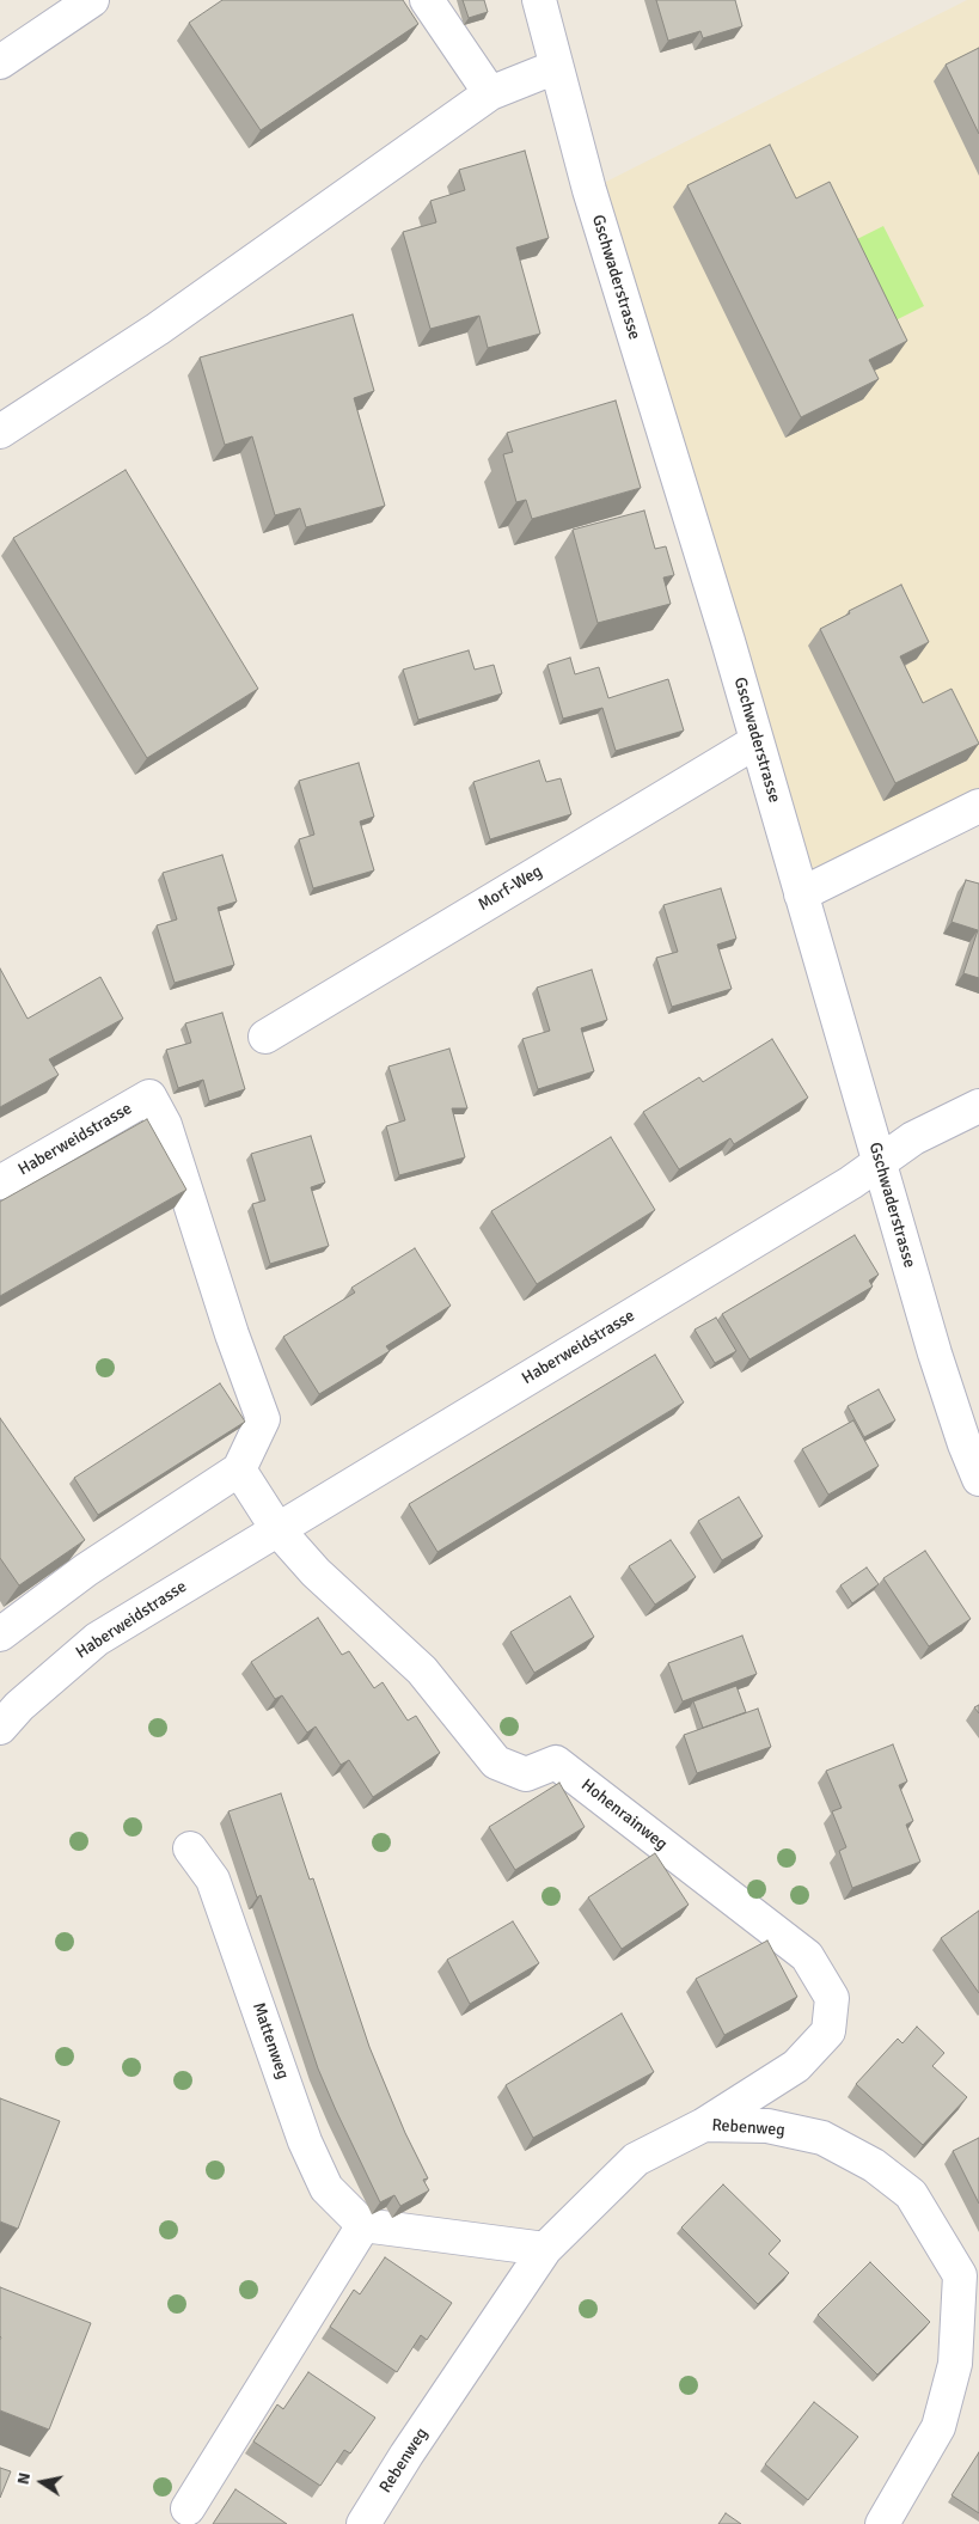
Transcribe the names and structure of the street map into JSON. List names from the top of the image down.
{
  "streets": {
    "street": [
      "Gschwaderstrasse",
      "Morf-Weg",
      "Haberweidstrasse",
      "Hohenrainweg",
      "Mattenweg",
      "Rebenweg"
    ]
  },
  "crossings": [
    ["Gschwaderstrasse", "Morf-Weg"],
    ["Gschwaderstrasse", "Haberweidstrasse"],
    ["Haberweidstrasse", "Hohenrainweg"],
    ["Hohenrainweg", "Rebenweg"]
  ],
  "north": "left"
}
